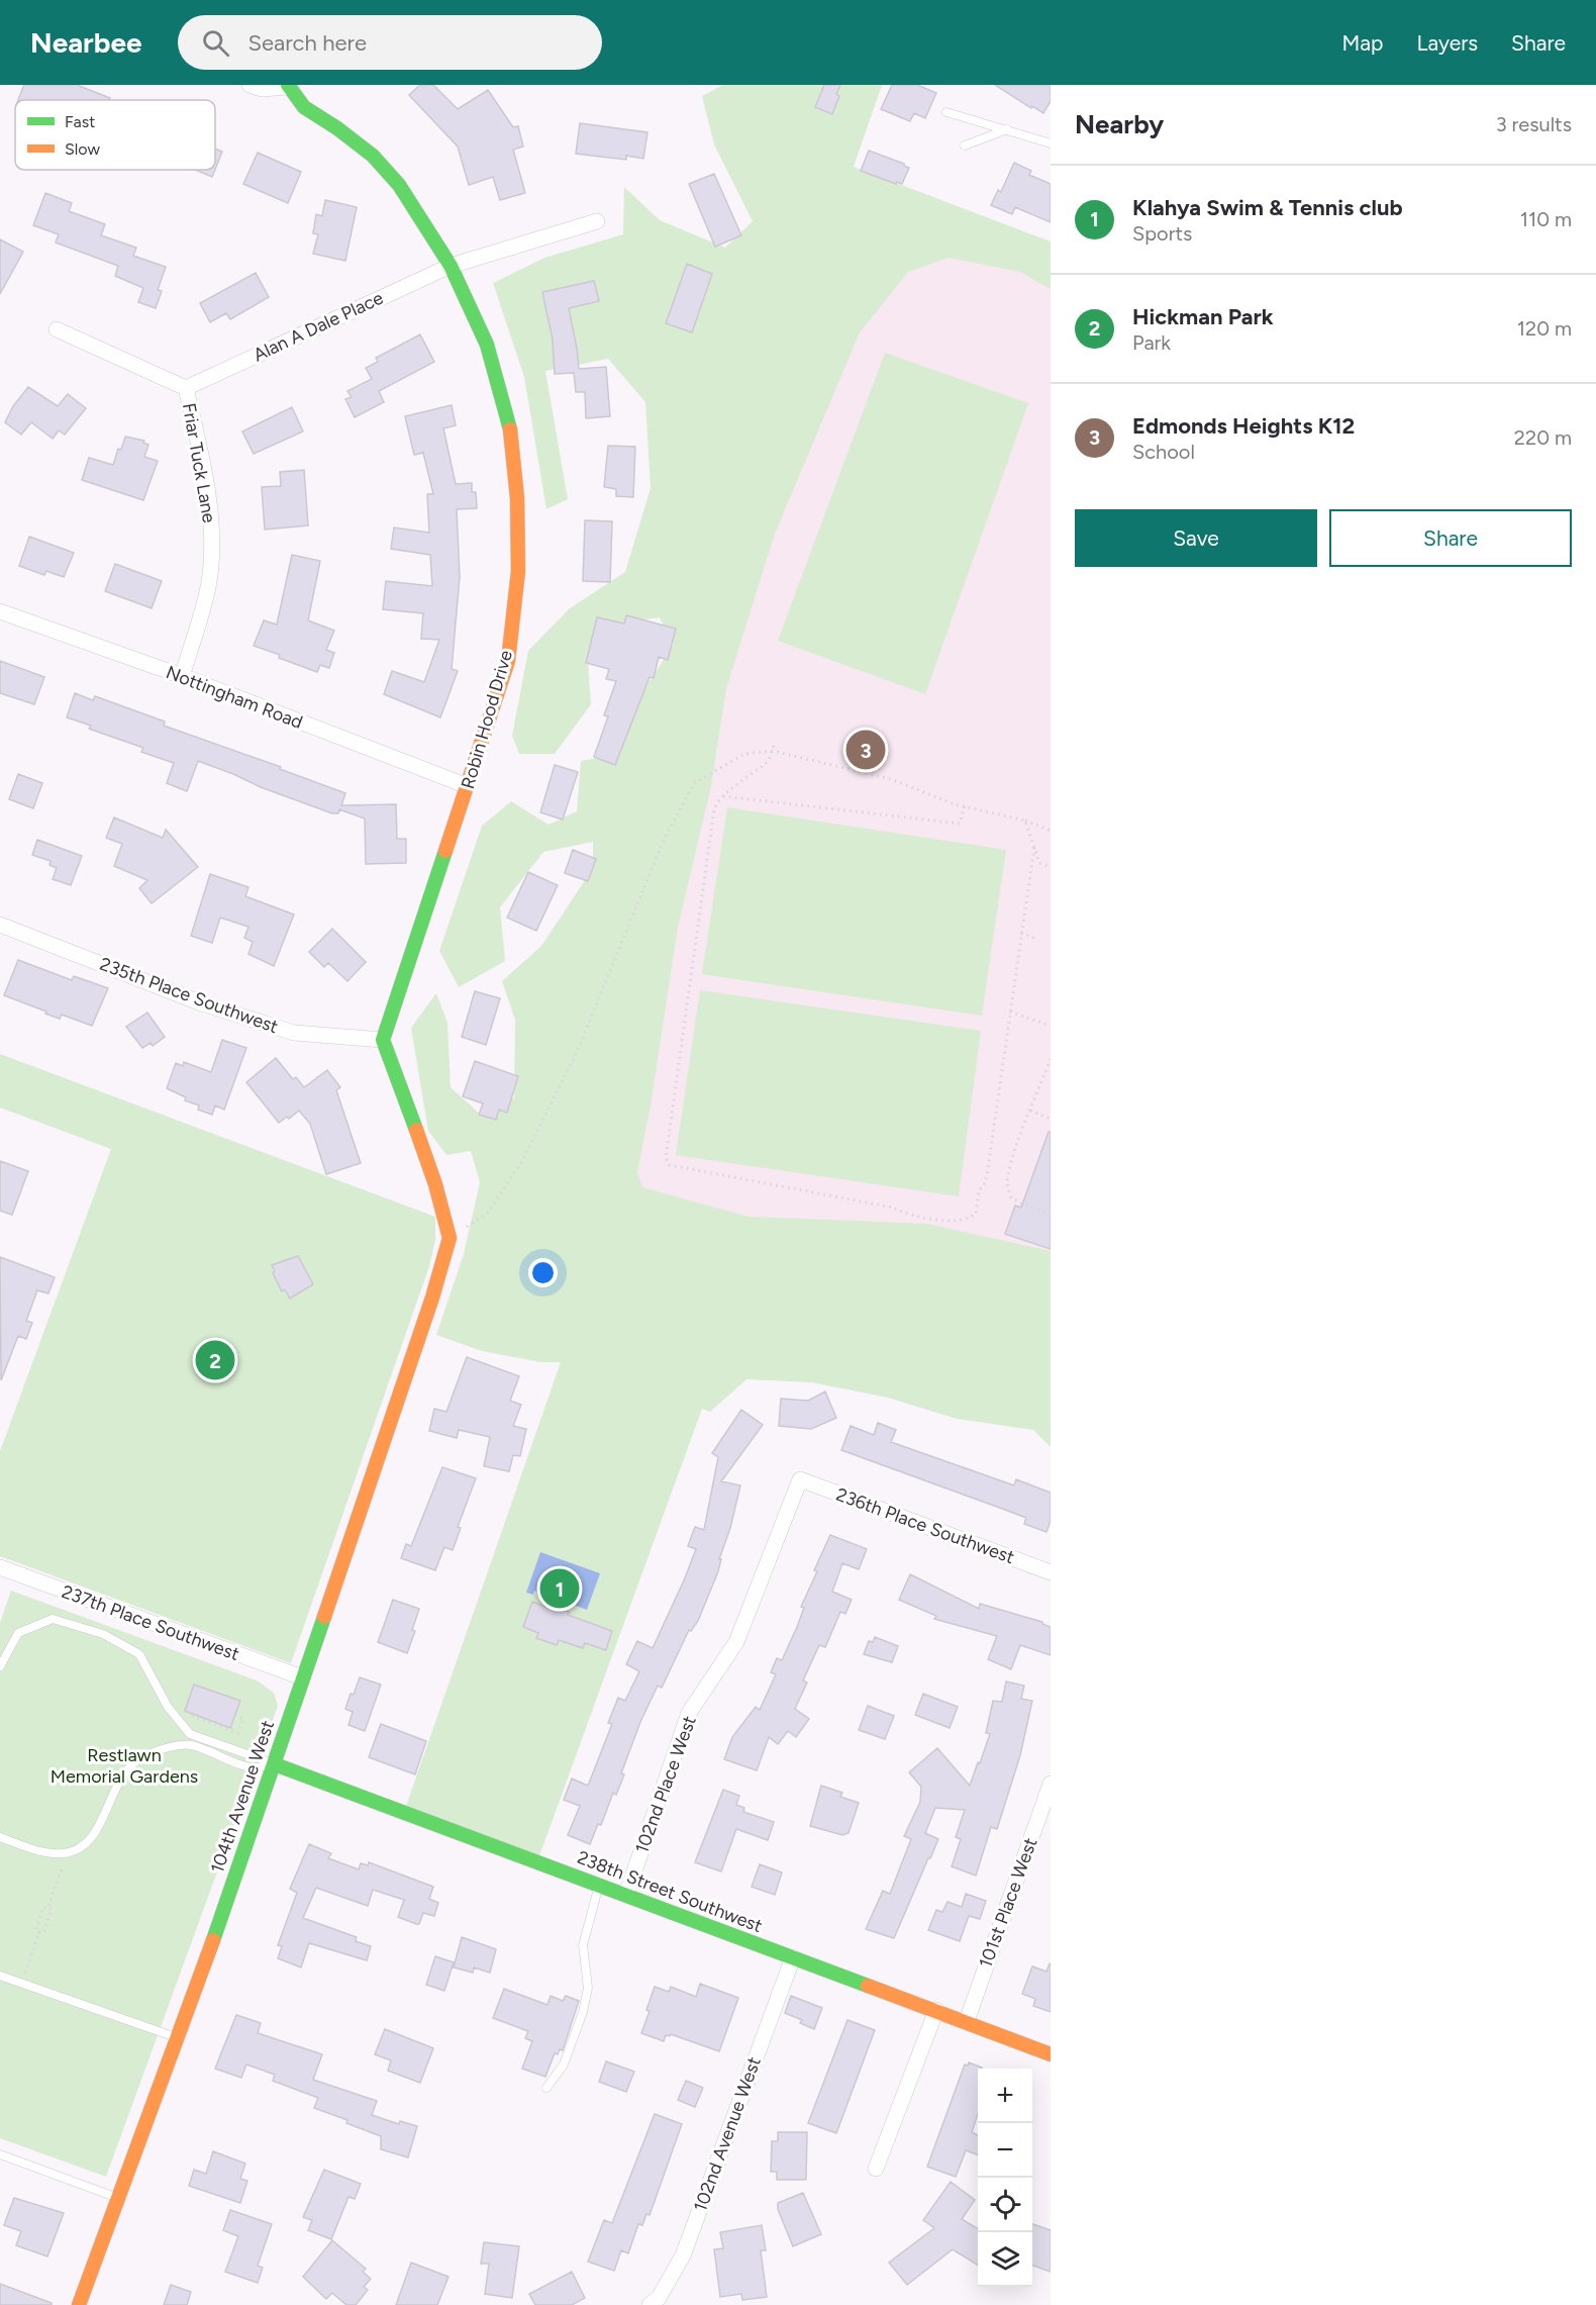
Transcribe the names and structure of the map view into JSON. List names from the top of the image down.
{
  "streets": {
    "street": [
      "Alan A Dale Place",
      "Friar Tuck Lane",
      "Nottingham Road",
      "Robin Hood Drive",
      "235th Place Southwest",
      "236th Place Southwest",
      "237th Place Southwest",
      "102nd Place West",
      "104th Avenue West",
      "238th Street Southwest",
      "101st Place West",
      "102nd Avenue West"
    ]
  },
  "crossings": [
    ["Alan A Dale Place", "Friar Tuck Lane"],
    ["Alan A Dale Place", "Robin Hood Drive"],
    ["Friar Tuck Lane", "Nottingham Road"],
    ["Nottingham Road", "Robin Hood Drive"],
    ["Robin Hood Drive", "235th Place Southwest"],
    ["236th Place Southwest", "102nd Place West"],
    ["237th Place Southwest", "104th Avenue West"],
    ["102nd Place West", "238th Street Southwest"],
    ["104th Avenue West", "238th Street Southwest"],
    ["238th Street Southwest", "101st Place West"],
    ["238th Street Southwest", "102nd Avenue West"]
  ],
  "parks": ["Restlawn Memorial Gardens"],
  "legend": ["Fast", "Slow"],
  "page": {
    "header": "Nearbee",
    "search": "Search here",
    "nav": ["Map", "Layers", "Share"],
    "heading": ["Nearby", "3 results"],
    "list": [
      {
        "mark": "1",
        "name": "Klahya Swim & Tennis club",
        "note": "Sports",
        "value": "110 m"
      },
      {
        "mark": "2",
        "name": "Hickman Park",
        "note": "Park",
        "value": "120 m"
      },
      {
        "mark": "3",
        "name": "Edmonds Heights K12",
        "note": "School",
        "value": "220 m"
      }
    ],
    "buttons": ["Save", "Share"],
    "pins": ["3", "2", "1"],
    "map_buttons": ["+", "−"]
  }
}
